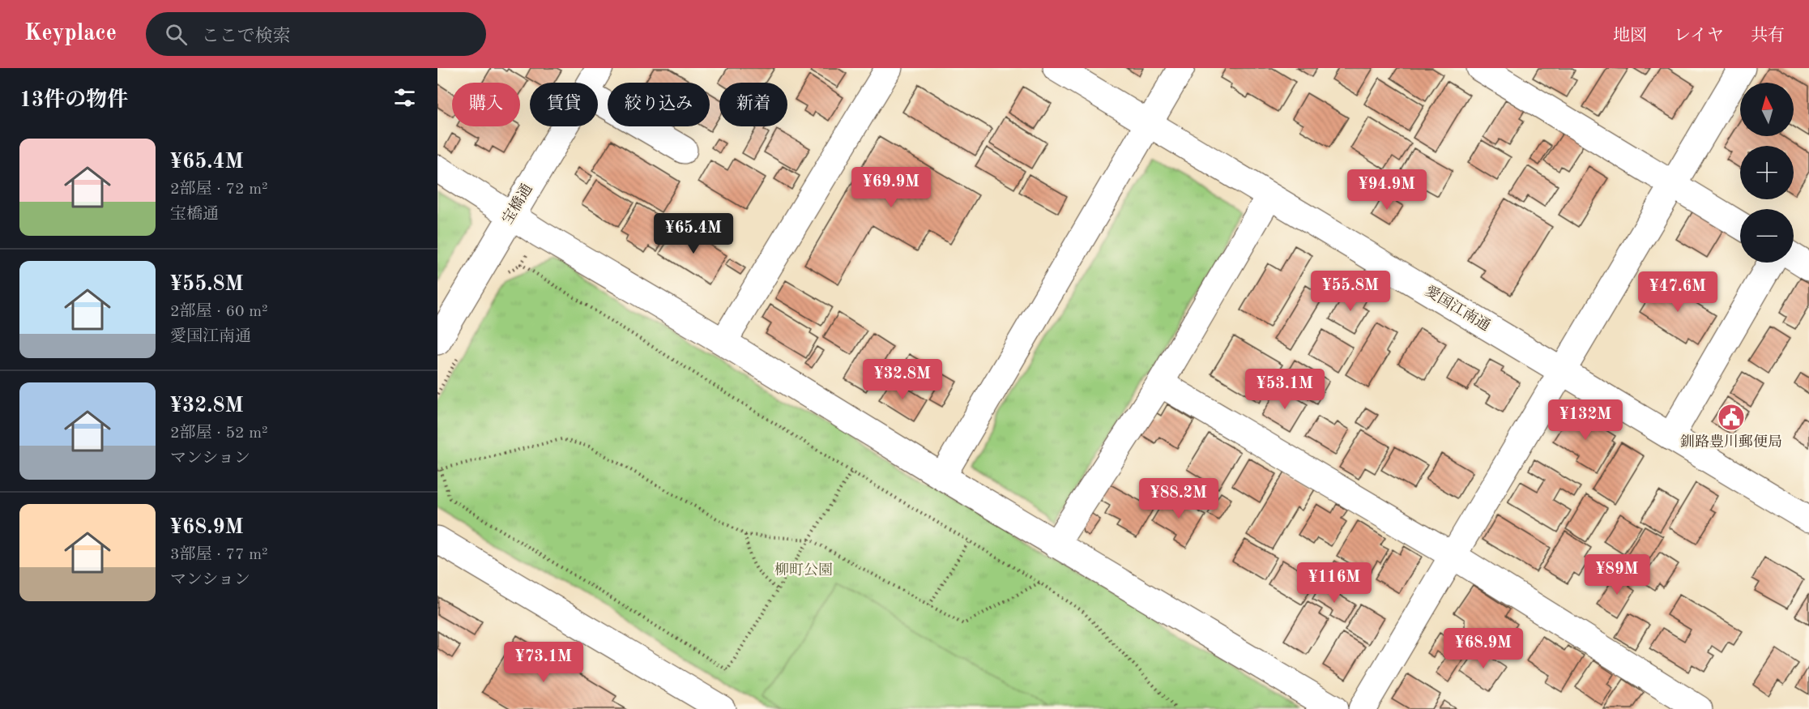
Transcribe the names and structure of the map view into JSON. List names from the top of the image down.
{
  "streets": {
    "street": ["宝橋通", "愛国江南通"]
  },
  "parks": ["柳町公園"],
  "places": {
    "public building": ["釧路豊川郵便局"]
  },
  "north": "top",
  "page": {
    "header": "Keyplace",
    "search": "ここで検索",
    "nav": ["地図", "レイヤ", "共有"],
    "heading": "13件の物件",
    "map_buttons": ["+", "−"],
    "chip": [
      "購入",
      "賃貸",
      "絞り込み",
      "新着"
    ],
    "list": [
      {
        "name": "¥65.4M",
        "note": "2部屋 · 72 m² · 宝橋通"
      },
      {
        "name": "¥55.8M",
        "note": "2部屋 · 60 m² · 愛国江南通"
      },
      {
        "name": "¥32.8M",
        "note": "2部屋 · 52 m² · マンション"
      },
      {
        "name": "¥68.9M",
        "note": "3部屋 · 77 m² · マンション"
      }
    ],
    "price": [
      "¥69.9M",
      "¥94.9M",
      "¥65.4M",
      "¥55.8M",
      "¥47.6M",
      "¥32.8M",
      "¥53.1M",
      "¥132M",
      "¥88.2M",
      "¥89M",
      "¥116M",
      "¥68.9M",
      "¥73.1M"
    ]
  }
}
